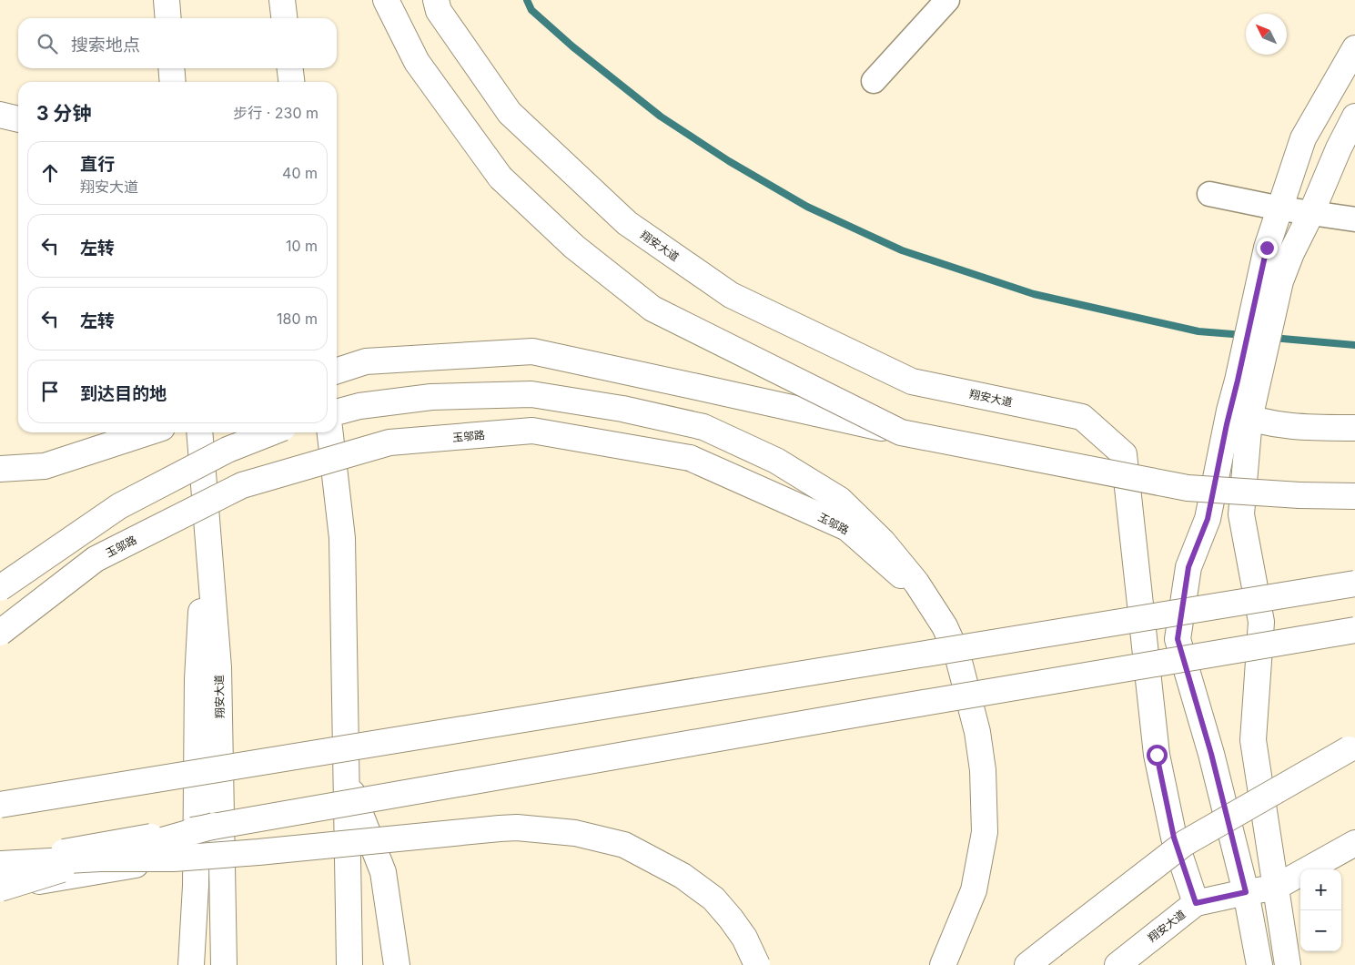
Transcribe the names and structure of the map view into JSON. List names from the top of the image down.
{
  "streets": {
    "main road": ["翔安大道", "玉邬路"]
  },
  "north": "top left",
  "page": {
    "search": "搜索地点",
    "heading": ["3 分钟", "步行 · 230 m"],
    "list": [
      ["直行", "翔安大道", "40 m"],
      ["左转", "10 m"],
      ["左转", "180 m"],
      "到达目的地"
    ],
    "map_buttons": ["+", "−"]
  }
}
